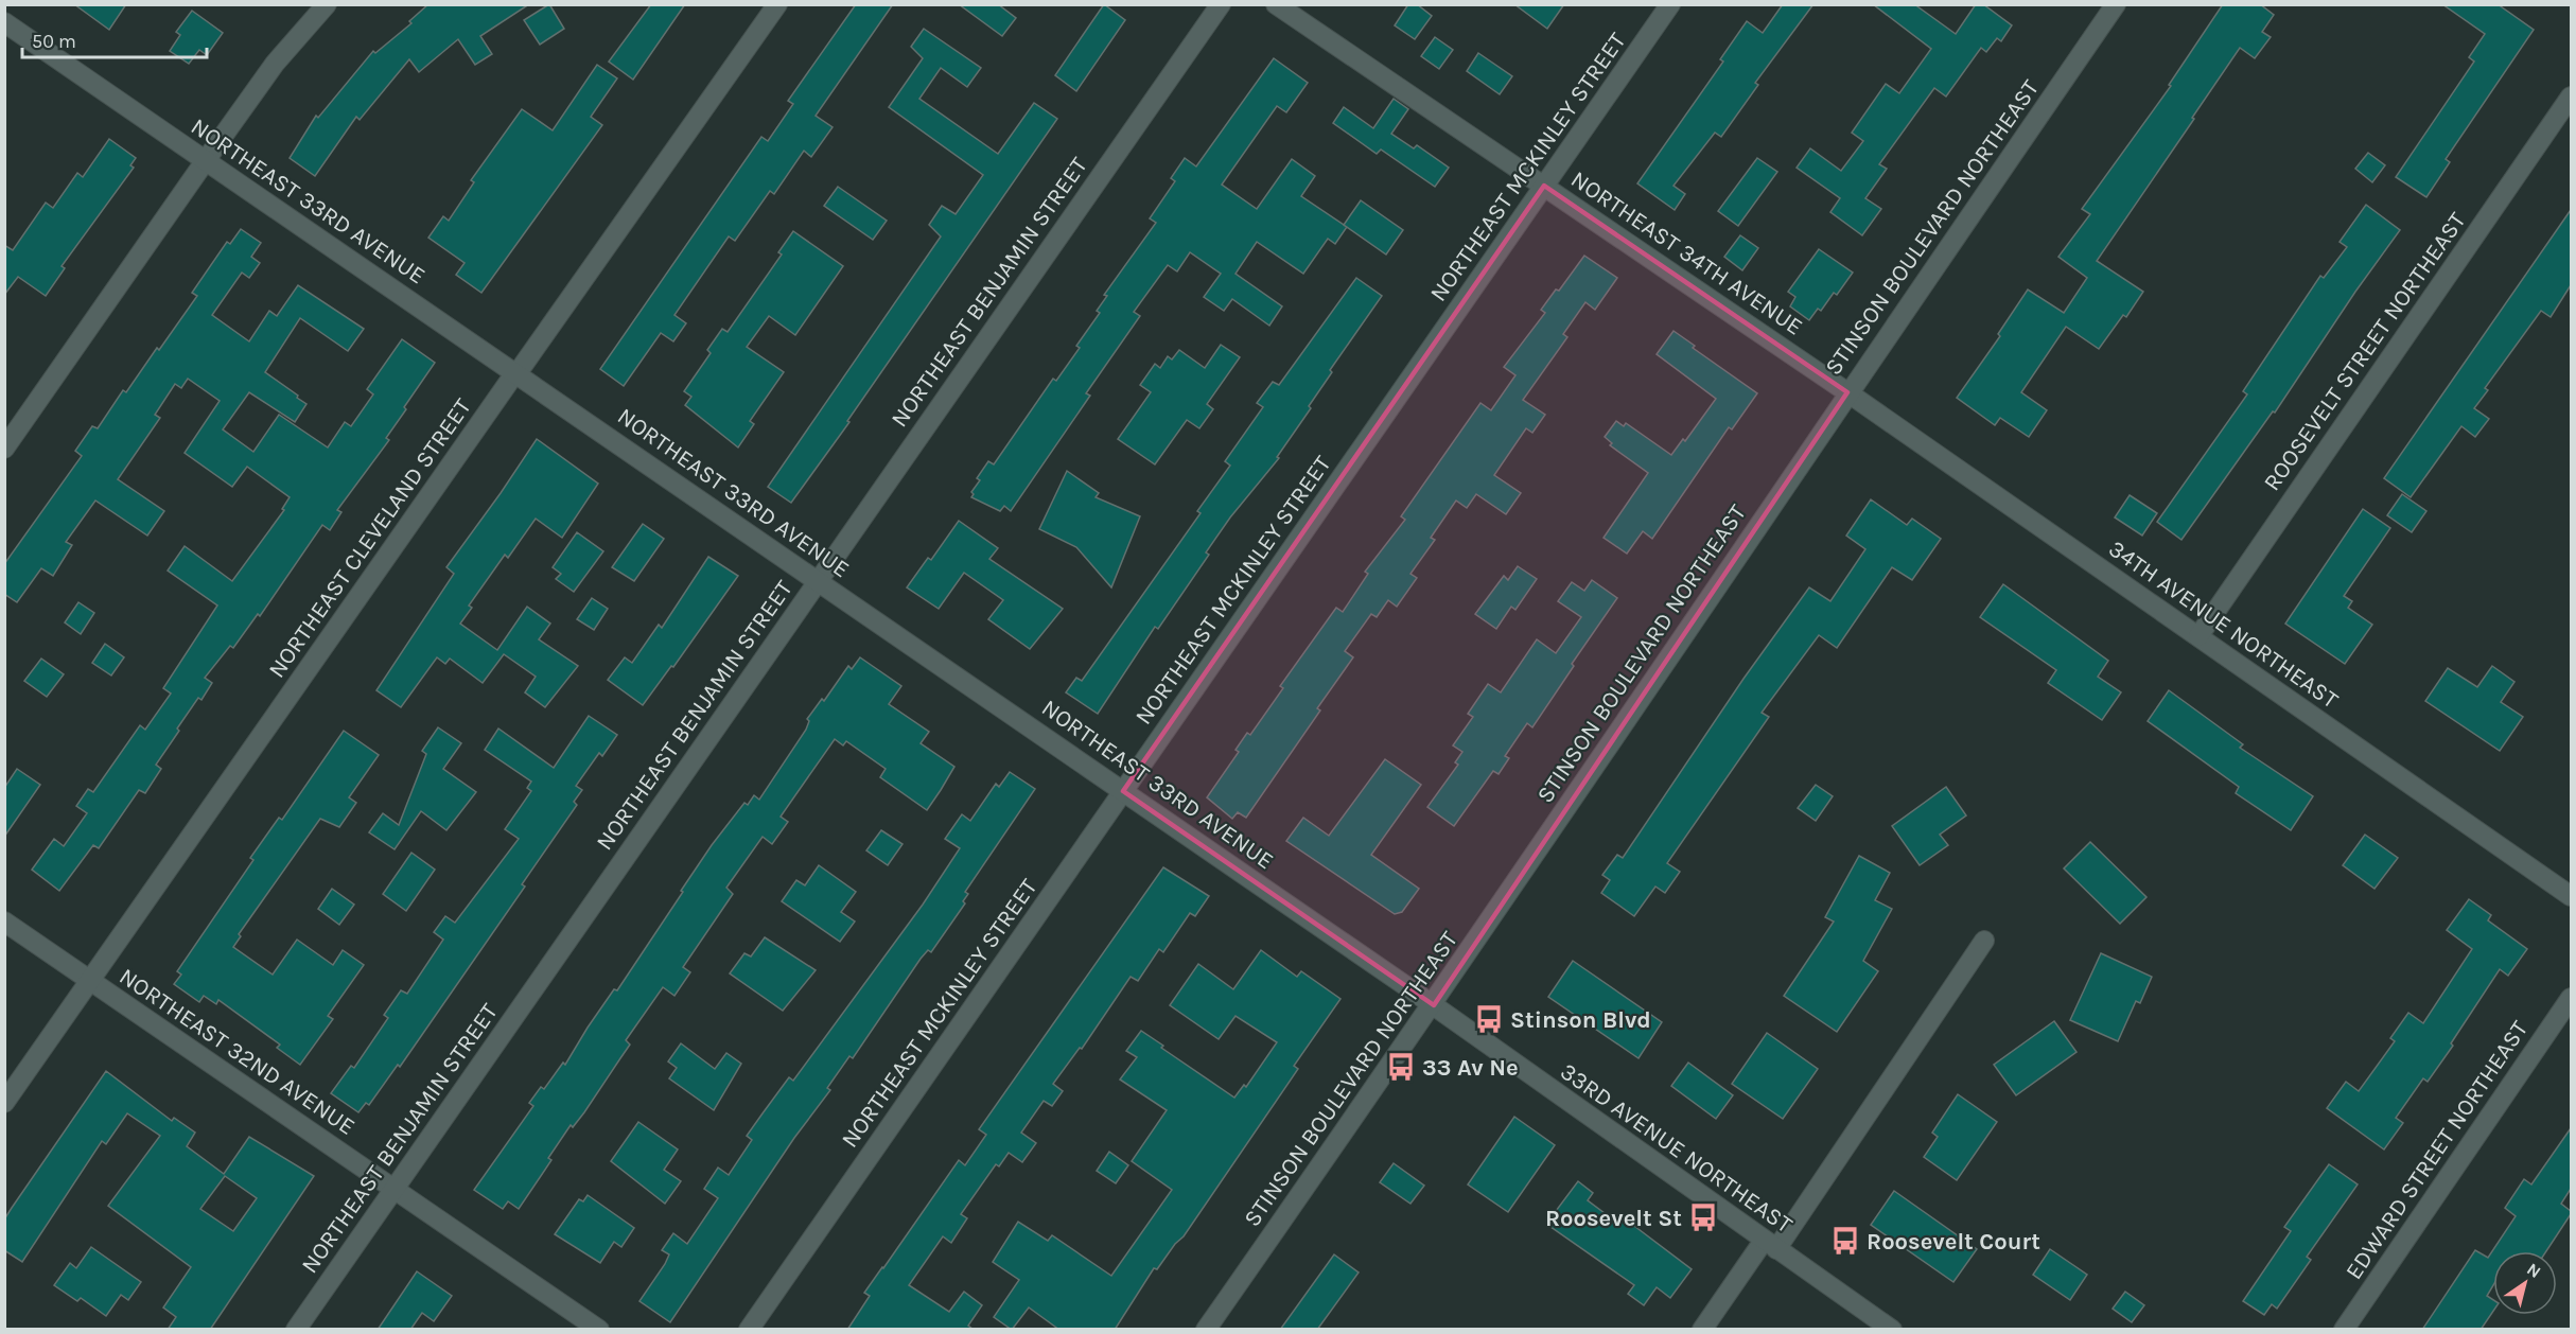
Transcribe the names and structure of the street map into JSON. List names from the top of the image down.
{
  "streets": {
    "street": [
      "NORTHEAST MCKINLEY STREET",
      "NORTHEAST 33RD AVENUE",
      "STINSON BOULEVARD NORTHEAST",
      "NORTHEAST 34TH AVENUE",
      "NORTHEAST BENJAMIN STREET",
      "ROOSEVELT STREET NORTHEAST",
      "NORTHEAST CLEVELAND STREET",
      "34TH AVENUE NORTHEAST",
      "NORTHEAST 32ND AVENUE",
      "33RD AVENUE NORTHEAST",
      "EDWARD STREET NORTHEAST"
    ]
  },
  "crossings": [
    ["NORTHEAST MCKINLEY STREET", "NORTHEAST 33RD AVENUE"],
    ["NORTHEAST MCKINLEY STREET", "NORTHEAST 34TH AVENUE"],
    ["NORTHEAST 33RD AVENUE", "STINSON BOULEVARD NORTHEAST"],
    ["NORTHEAST 33RD AVENUE", "NORTHEAST BENJAMIN STREET"],
    ["NORTHEAST 33RD AVENUE", "NORTHEAST CLEVELAND STREET"],
    ["NORTHEAST 33RD AVENUE", "33RD AVENUE NORTHEAST"],
    ["STINSON BOULEVARD NORTHEAST", "NORTHEAST 34TH AVENUE"],
    ["STINSON BOULEVARD NORTHEAST", "34TH AVENUE NORTHEAST"],
    ["STINSON BOULEVARD NORTHEAST", "33RD AVENUE NORTHEAST"],
    ["NORTHEAST 34TH AVENUE", "34TH AVENUE NORTHEAST"],
    ["NORTHEAST BENJAMIN STREET", "NORTHEAST 32ND AVENUE"],
    ["ROOSEVELT STREET NORTHEAST", "34TH AVENUE NORTHEAST"],
    ["NORTHEAST CLEVELAND STREET", "NORTHEAST 32ND AVENUE"]
  ],
  "places": {
    "bus stop": [
      "Stinson Blvd",
      "33 Av Ne",
      "Roosevelt St",
      "Roosevelt Court"
    ]
  },
  "scale_bar": "50 m",
  "north": "top right"
}
